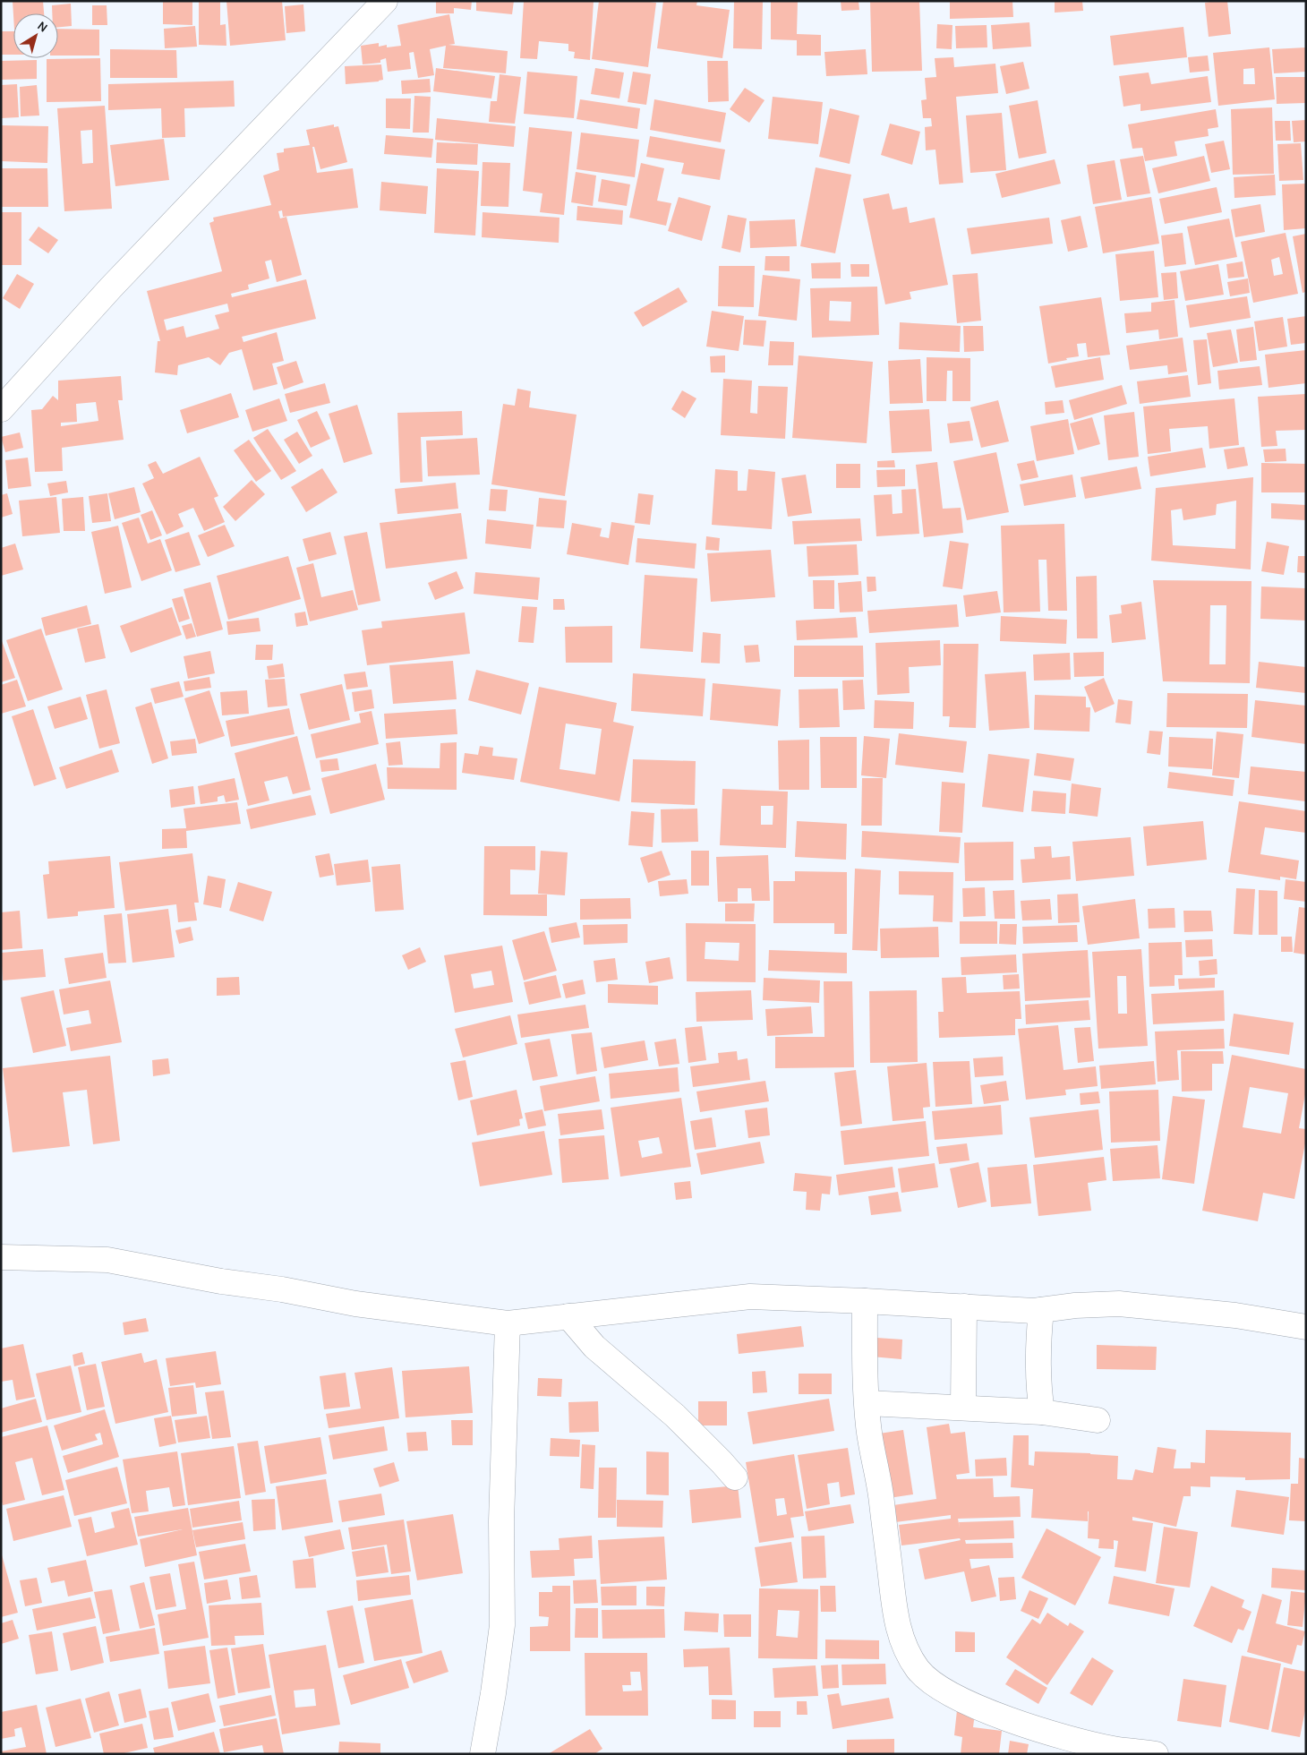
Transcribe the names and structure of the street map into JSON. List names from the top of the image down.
{
  "north": "top right"
}
